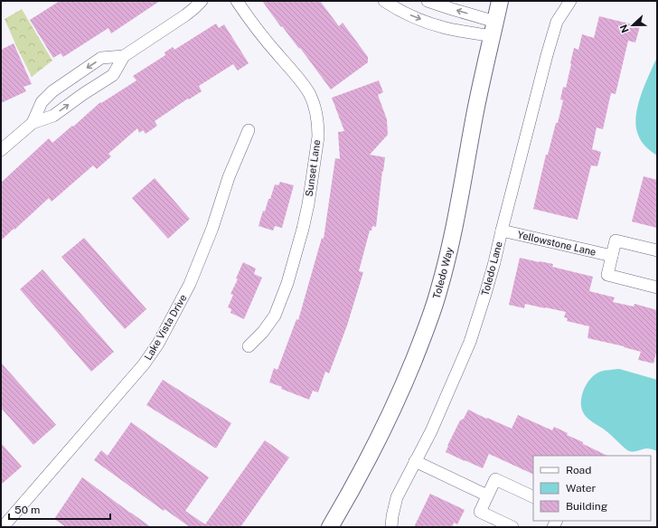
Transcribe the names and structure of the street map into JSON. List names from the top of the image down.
{
  "streets": {
    "main road": ["Toledo Way"],
    "street": [
      "Sunset Lane",
      "Yellowstone Lane",
      "Toledo Lane",
      "Lake Vista Drive"
    ]
  },
  "crossings": [
    ["Yellowstone Lane", "Toledo Lane"]
  ],
  "legend": ["Road", "Water", "Building"],
  "scale_bar": "50 m",
  "north": "left"
}
